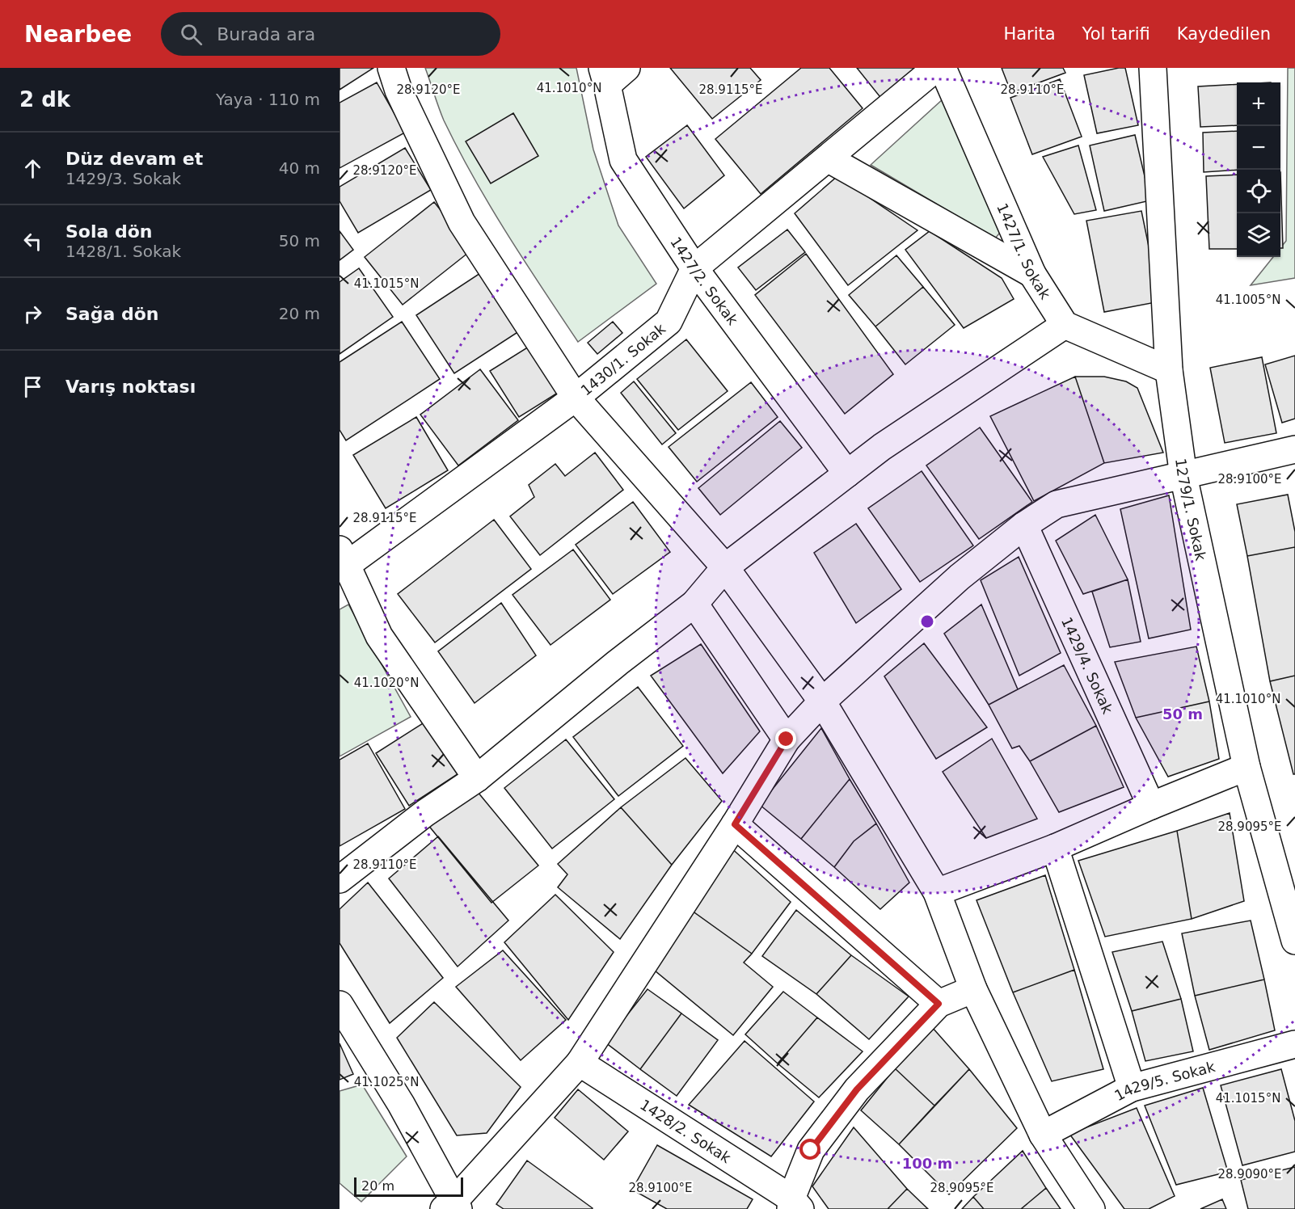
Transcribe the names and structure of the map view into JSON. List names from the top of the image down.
{
  "streets": {
    "street": [
      "1427/1. Sokak",
      "1427/2. Sokak",
      "1430/1. Sokak",
      "1279/1. Sokak",
      "1429/4. Sokak",
      "1429/5. Sokak",
      "1428/2. Sokak"
    ]
  },
  "crossings": [
    ["1427/2. Sokak", "1430/1. Sokak"]
  ],
  "scale_bar": "20 m",
  "page": {
    "header": "Nearbee",
    "search": "Burada ara",
    "nav": ["Harita", "Yol tarifi", "Kaydedilen"],
    "heading": ["2 dk", "Yaya · 110 m"],
    "map_buttons": ["+", "−"],
    "list": [
      ["Düz devam et", "1429/3. Sokak", "40 m"],
      ["Sola dön", "1428/1. Sokak", "50 m"],
      ["Sağa dön", "20 m"],
      "Varış noktası"
    ],
    "scale": "20 m"
  },
  "coordinates": [
    "41.1010°N",
    "28.9120°E",
    "28.9115°E",
    "28.9110°E",
    "41.1015°N",
    "41.1005°N",
    "28.9100°E",
    "41.1020°N",
    "28.9095°E",
    "41.1025°N",
    "28.9090°E"
  ],
  "rings": ["50 m", "100 m"]
}
